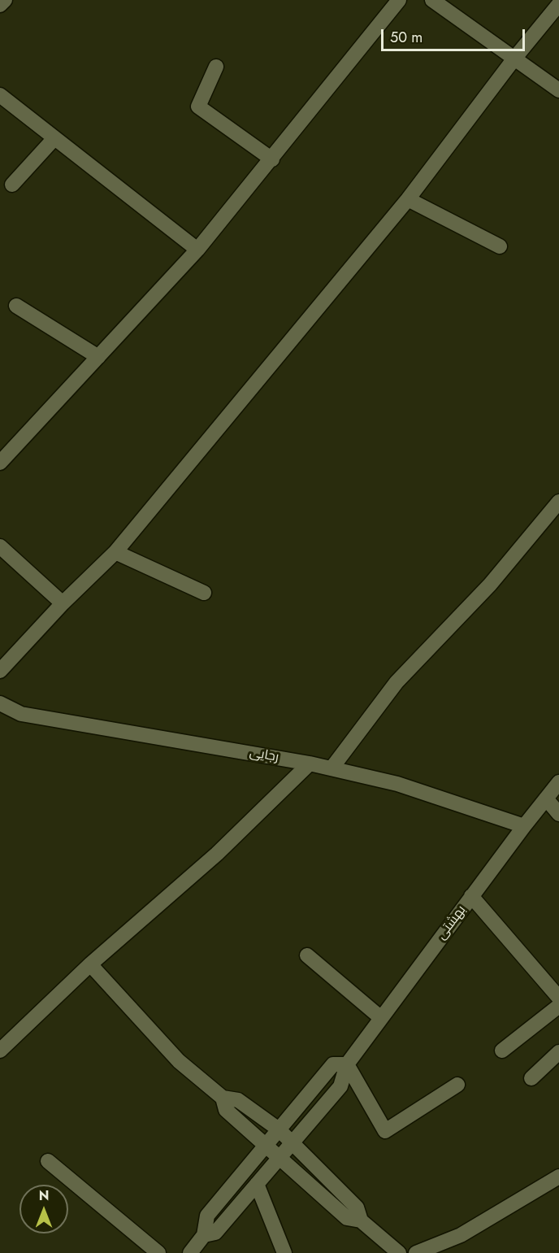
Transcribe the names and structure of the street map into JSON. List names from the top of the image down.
{
  "streets": {
    "street": ["رجایی", "بهشتی"]
  },
  "crossings": [
    ["رجایی", "بهشتی"]
  ],
  "scale_bar": "50 m",
  "north": "top"
}
